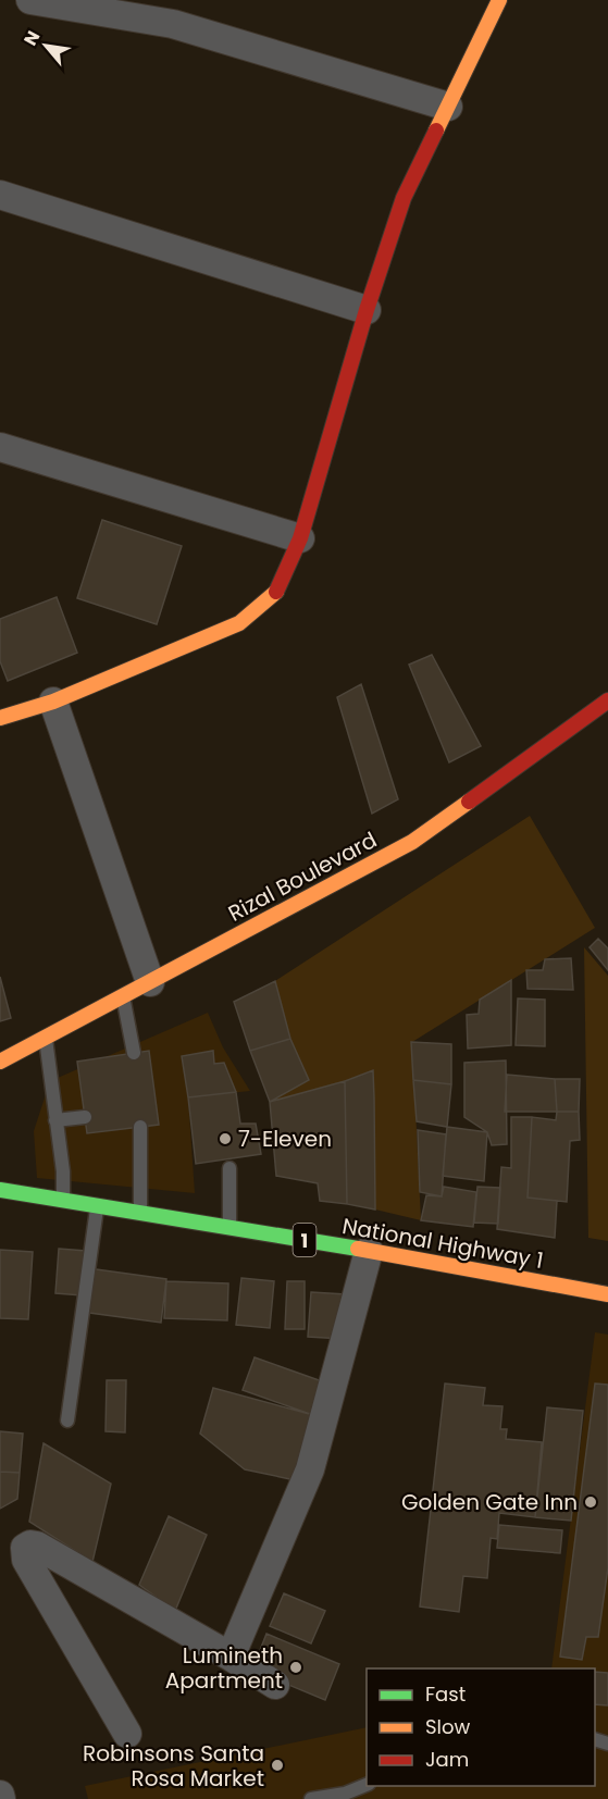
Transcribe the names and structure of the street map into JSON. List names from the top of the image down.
{
  "streets": {
    "main road": ["Rizal Boulevard", "1", "National Highway 1"]
  },
  "places": [
    "7-Eleven",
    "Golden Gate Inn",
    "Lumineth Apartment",
    "Robinsons Santa Rosa Market"
  ],
  "legend": ["Fast", "Slow", "Jam"],
  "north": "top left"
}
